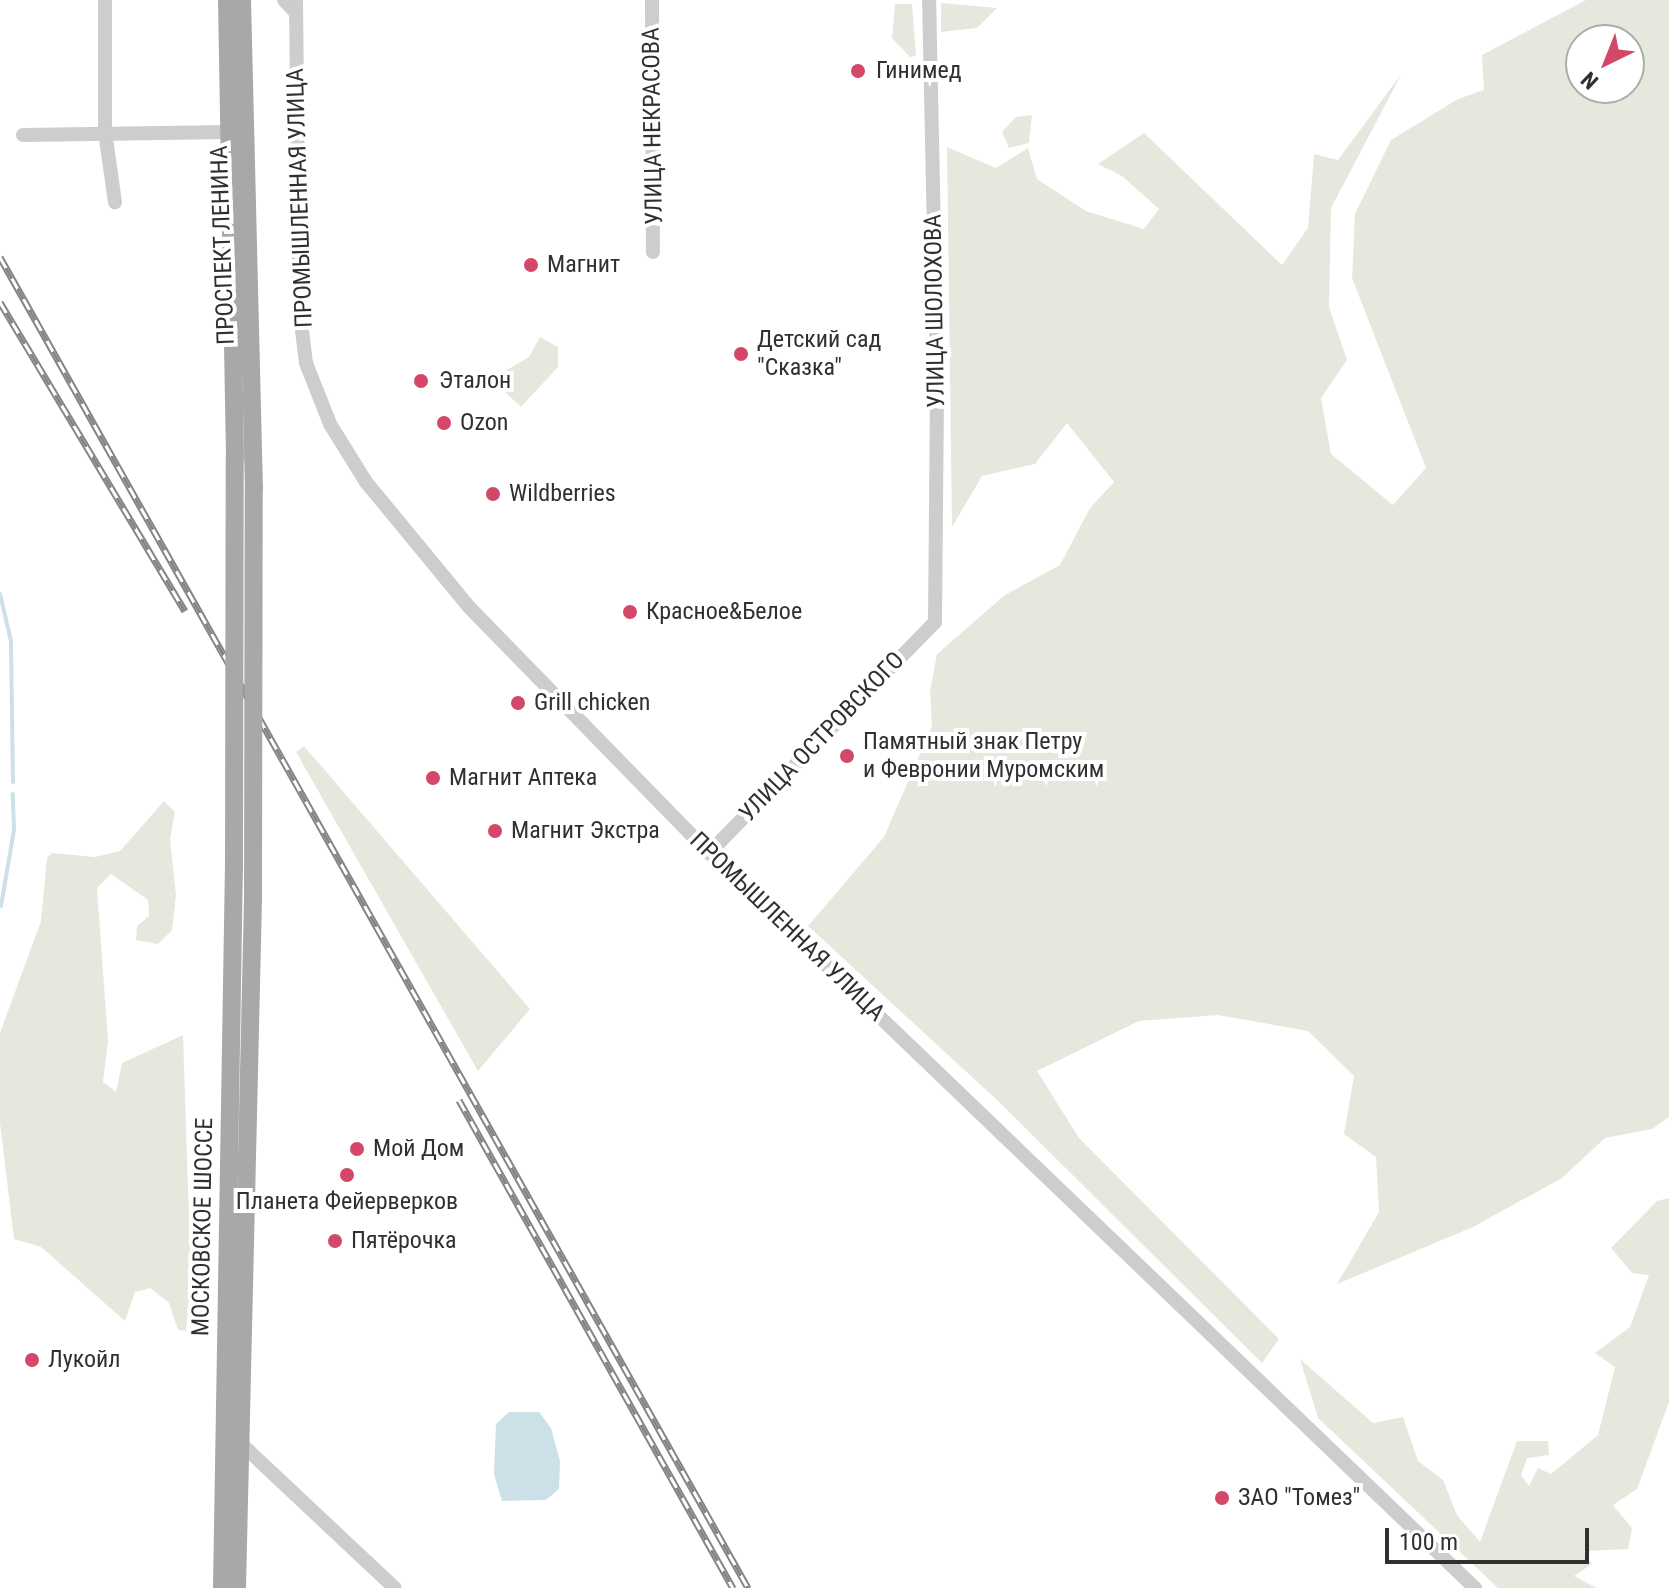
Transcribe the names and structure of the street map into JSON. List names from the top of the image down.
{
  "streets": {
    "main road": ["ПРОСПЕКТ ЛЕНИНА", "МОСКОВСКОЕ ШОССЕ"],
    "street": [
      "УЛИЦА НЕКРАСОВА",
      "ПРОМЫШЛЕННАЯ УЛИЦА",
      "УЛИЦА ШОЛОХОВА",
      "УЛИЦА ОСТРОВСКОГО"
    ]
  },
  "crossings": [
    ["ПРОМЫШЛЕННАЯ УЛИЦА", "УЛИЦА ОСТРОВСКОГО"],
    ["ПРОСПЕКТ ЛЕНИНА", "МОСКОВСКОЕ ШОССЕ"],
    ["УЛИЦА ШОЛОХОВА", "УЛИЦА ОСТРОВСКОГО"]
  ],
  "places": [
    "Гинимед",
    "Магнит",
    "Детский сад \"Сказка\"",
    "Эталон",
    "Ozon",
    "Wildberries",
    "Красное&Белое",
    "Grill chicken",
    "Памятный знак Петру и Февронии Муромским",
    "Магнит Аптека",
    "Магнит Экстра",
    "Мой Дом",
    "Планета Фейерверков",
    "Пятёрочка",
    "Лукойл",
    "ЗАО \"Томез\""
  ],
  "scale_bar": "100 m",
  "north": "bottom left"
}
